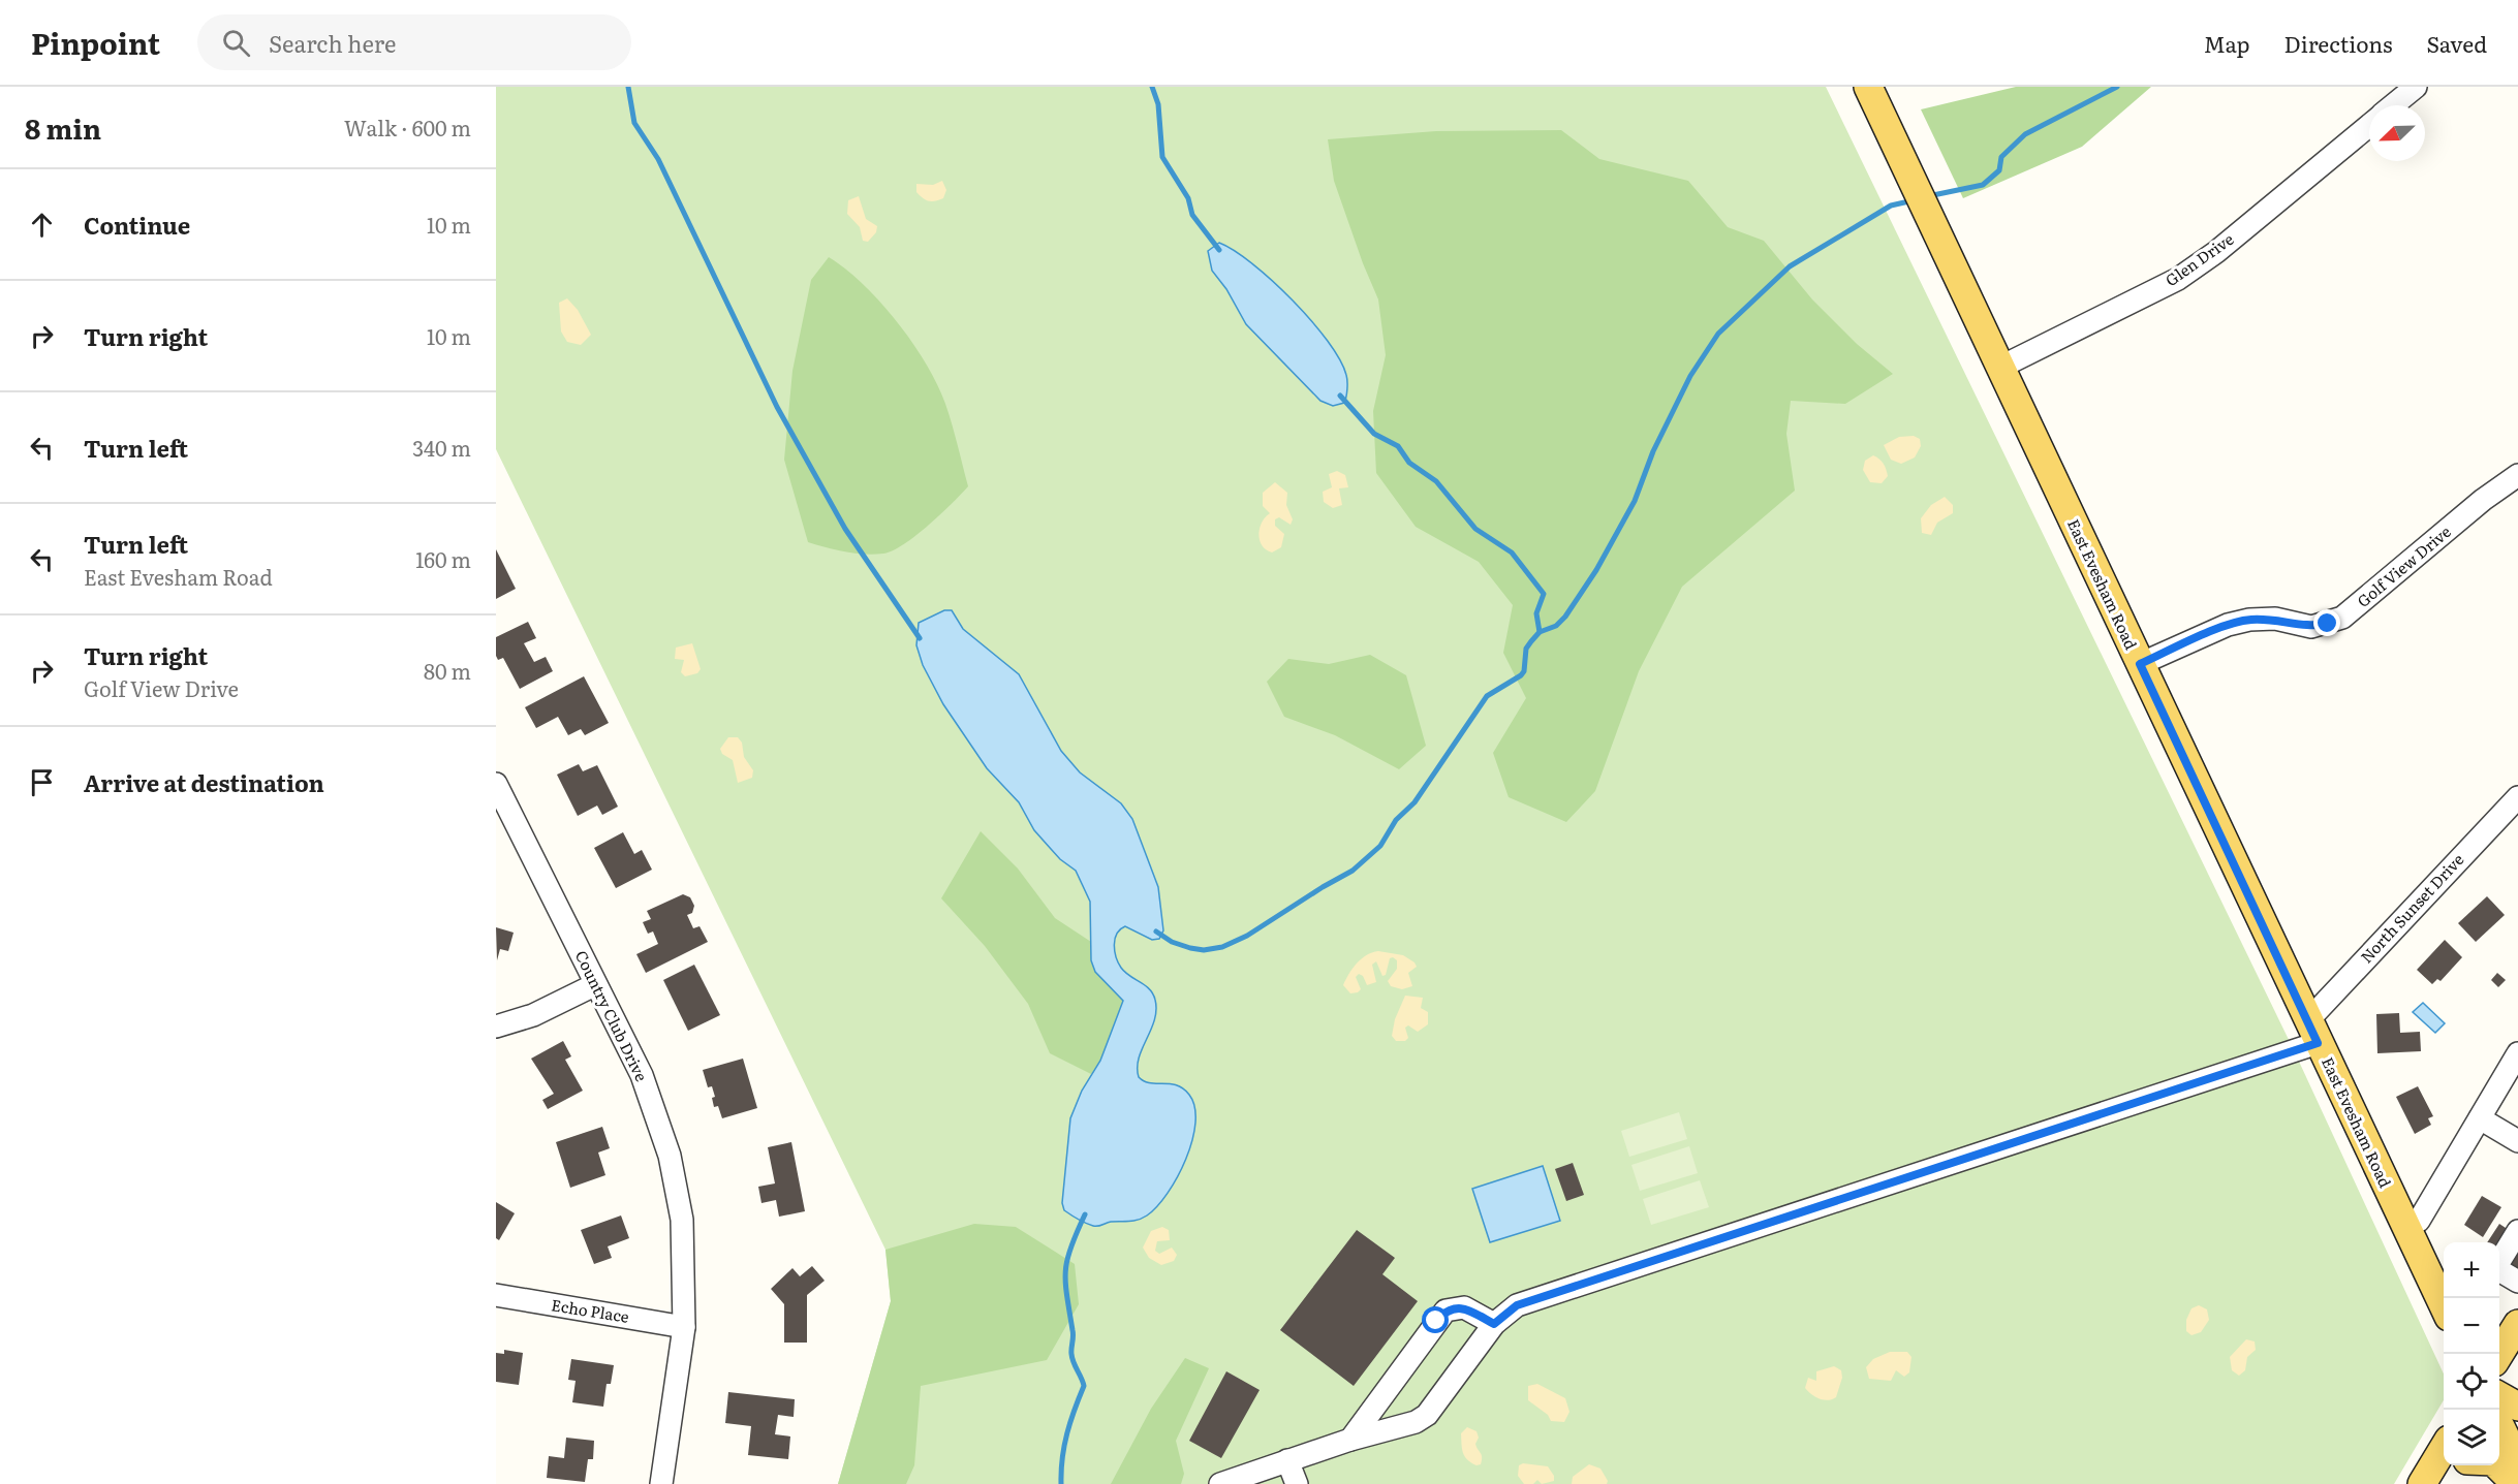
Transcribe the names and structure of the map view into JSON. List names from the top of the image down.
{
  "streets": {
    "main road": ["East Evesham Road"],
    "street": [
      "Glen Drive",
      "Golf View Drive",
      "North Sunset Drive",
      "Country Club Drive",
      "Echo Place"
    ]
  },
  "crossings": [
    ["Glen Drive", "East Evesham Road"],
    ["Golf View Drive", "East Evesham Road"],
    ["East Evesham Road", "North Sunset Drive"],
    ["Country Club Drive", "Echo Place"]
  ],
  "north": "bottom left",
  "page": {
    "header": "Pinpoint",
    "search": "Search here",
    "nav": ["Map", "Directions", "Saved"],
    "heading": ["8 min", "Walk · 600 m"],
    "list": [
      ["Continue", "10 m"],
      ["Turn right", "10 m"],
      ["Turn left", "340 m"],
      ["Turn left", "East Evesham Road", "160 m"],
      ["Turn right", "Golf View Drive", "80 m"],
      "Arrive at destination"
    ],
    "map_buttons": ["+", "−"]
  }
}
